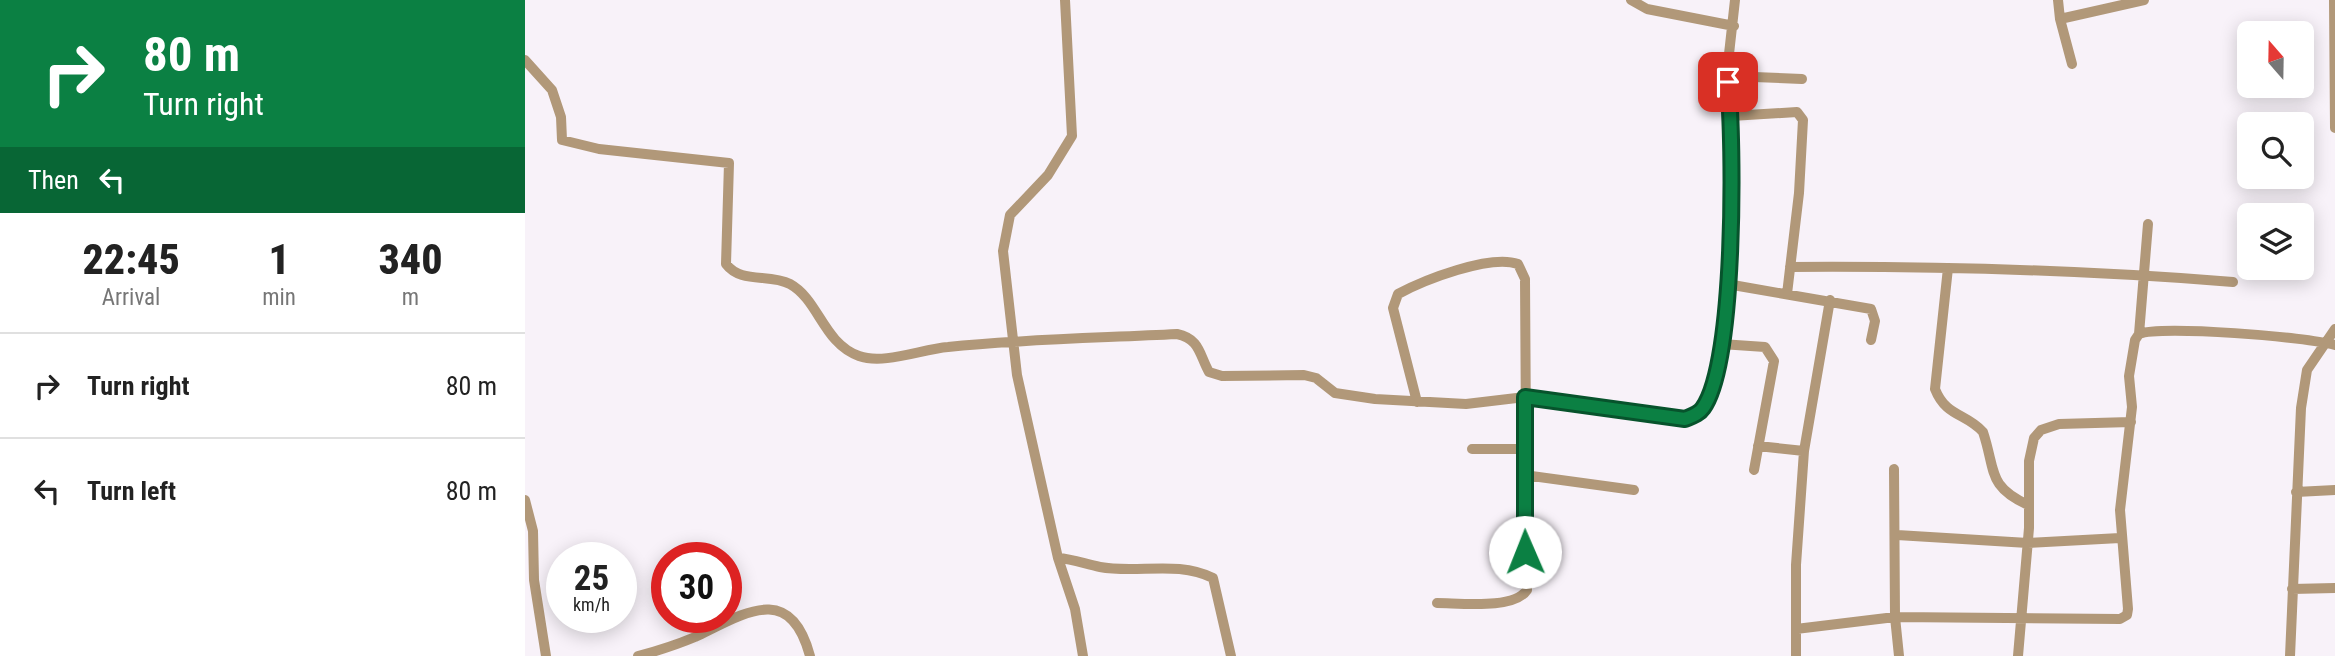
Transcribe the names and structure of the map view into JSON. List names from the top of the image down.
{
  "north": "top",
  "page": {
    "turn": ["80 m", "Turn right"],
    "then": "Then",
    "eta": [
      "22:45",
      "Arrival",
      "1",
      "min",
      "340",
      "m"
    ],
    "list": [
      {
        "name": "Turn right",
        "value": "80 m"
      },
      {
        "name": "Turn left",
        "value": "80 m"
      }
    ],
    "speed": "25 km/h",
    "limit": "30"
  }
}
